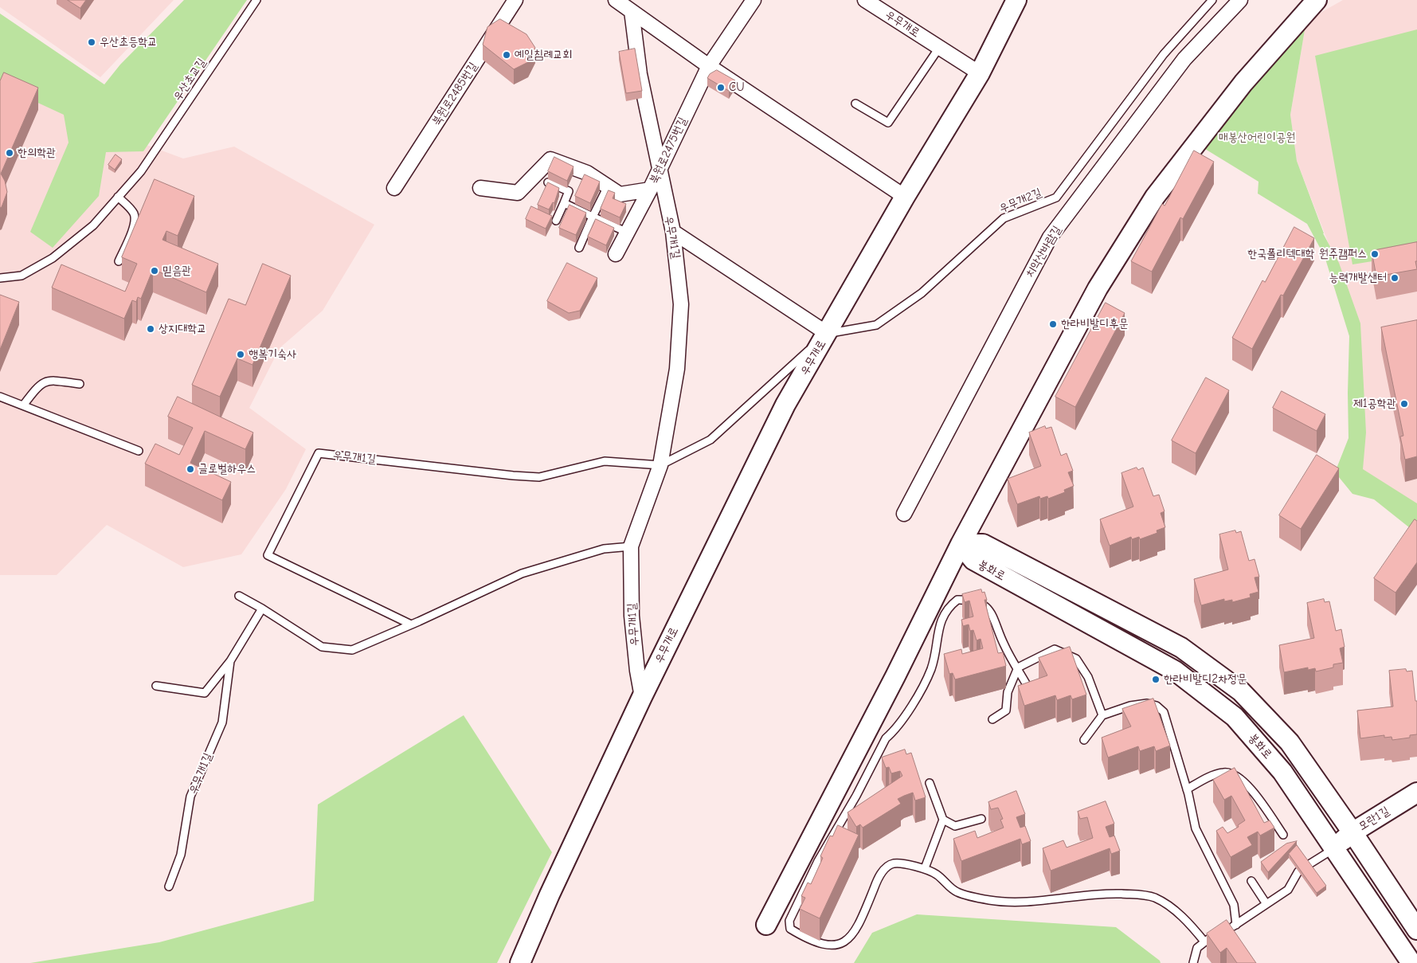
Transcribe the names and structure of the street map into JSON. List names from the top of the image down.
{
  "streets": {
    "street": [
      "우무개로",
      "북원로2485번길",
      "북원로2475번길",
      "우무개1길",
      "치악산바람길",
      "봉화로",
      "모란1길"
    ],
    "lane": ["우산초교길", "우무개2길"]
  },
  "crossings": [
    ["우무개로", "우무개2길"],
    ["우무개로", "우무개1길"],
    ["북원로2475번길", "우무개1길"],
    ["봉화로", "모란1길"]
  ],
  "parks": ["매봉산어린이공원"],
  "places": [
    "우산초등학교",
    "예일침례교회",
    "CU",
    "한의학관",
    "한국폴리텍대학 원주캠퍼스",
    "믿음관",
    "능력개발샌터",
    "한라비발디후문",
    "상지대학교",
    "행복기숙사",
    "제1공학관",
    "글로벌하우스",
    "한라비발디2차정문"
  ]
}
